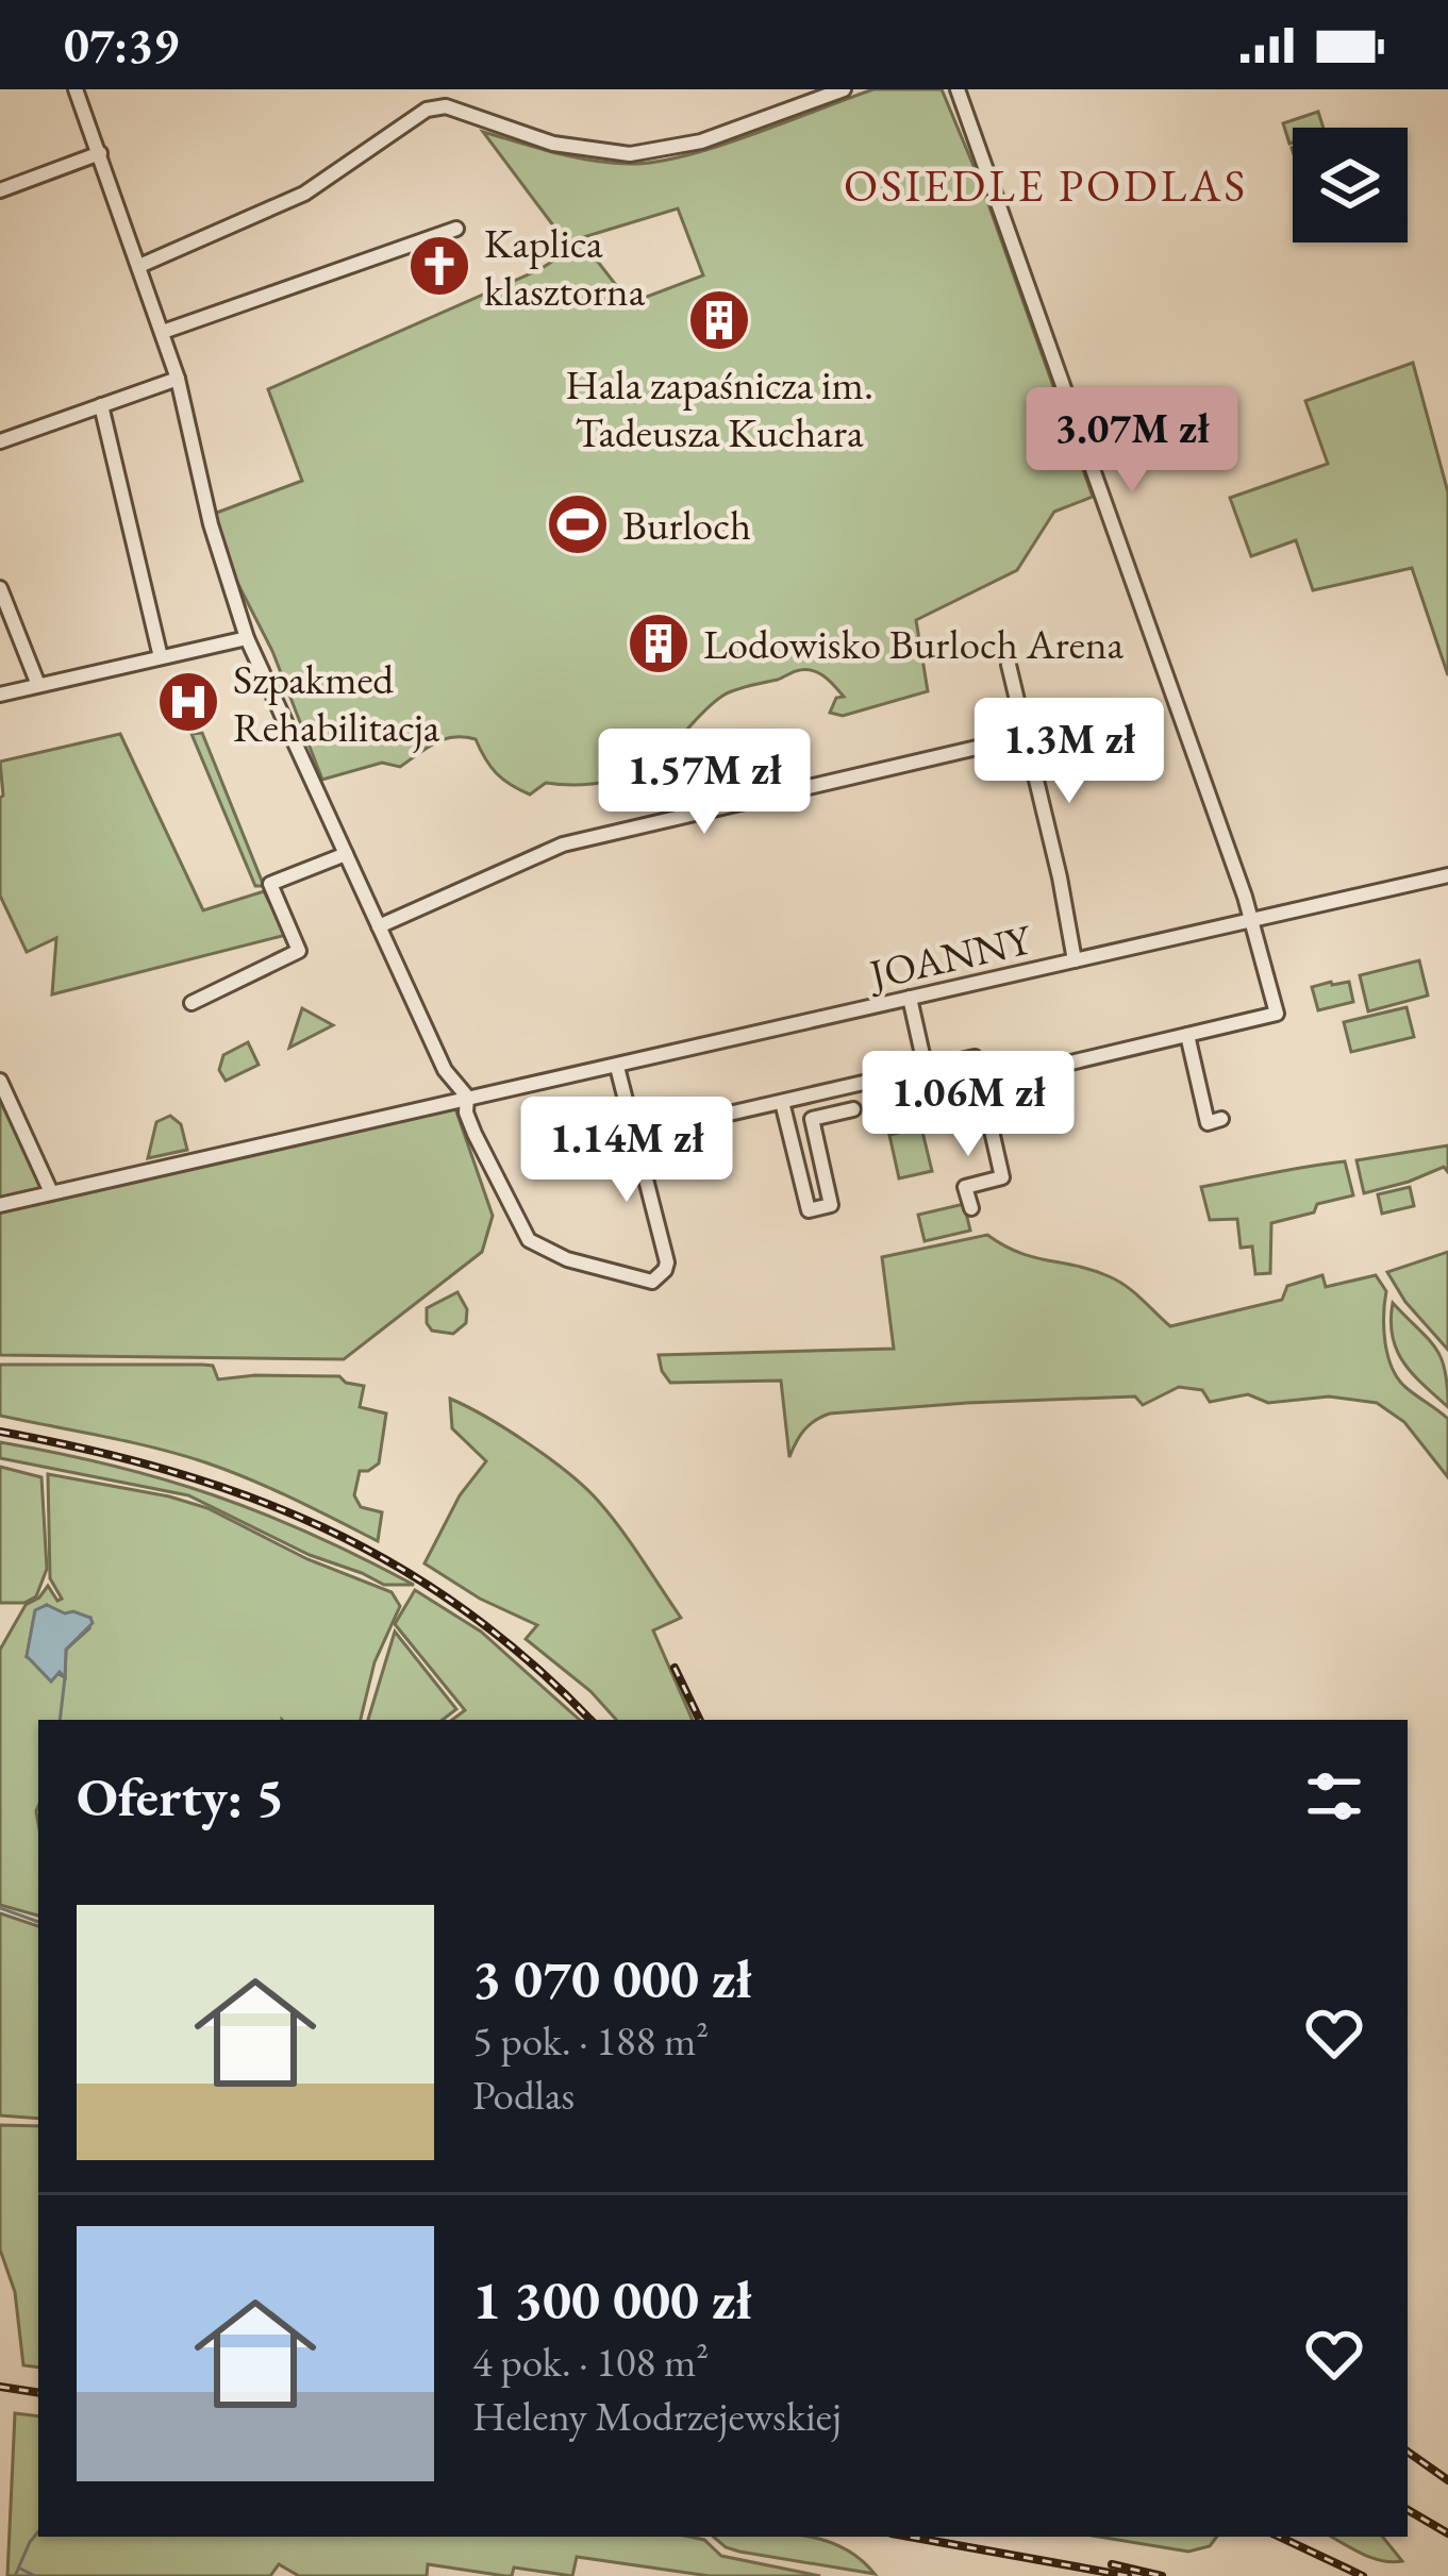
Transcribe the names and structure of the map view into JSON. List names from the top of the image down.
{
  "streets": {
    "street": ["JOANNY"]
  },
  "districts": ["OSIEDLE PODLAS"],
  "places": {
    "church": ["Kaplica klasztorna"],
    "building": ["Hala zapaśnicza im. Tadeusza Kuchara", "Lodowisko Burloch Arena"],
    "sports": ["Burloch"],
    "hospital": ["Szpakmed Rehabilitacja"]
  },
  "page": {
    "status": "07:39",
    "price": [
      "3.07M zł",
      "1.3M zł",
      "1.57M zł",
      "1.06M zł",
      "1.14M zł"
    ],
    "heading": "Oferty: 5",
    "list": [
      {
        "name": "3 070 000 zł",
        "note": "5 pok. · 188 m² · Podlas"
      },
      {
        "name": "1 300 000 zł",
        "note": "4 pok. · 108 m² · Heleny Modrzejewskiej"
      }
    ]
  }
}
